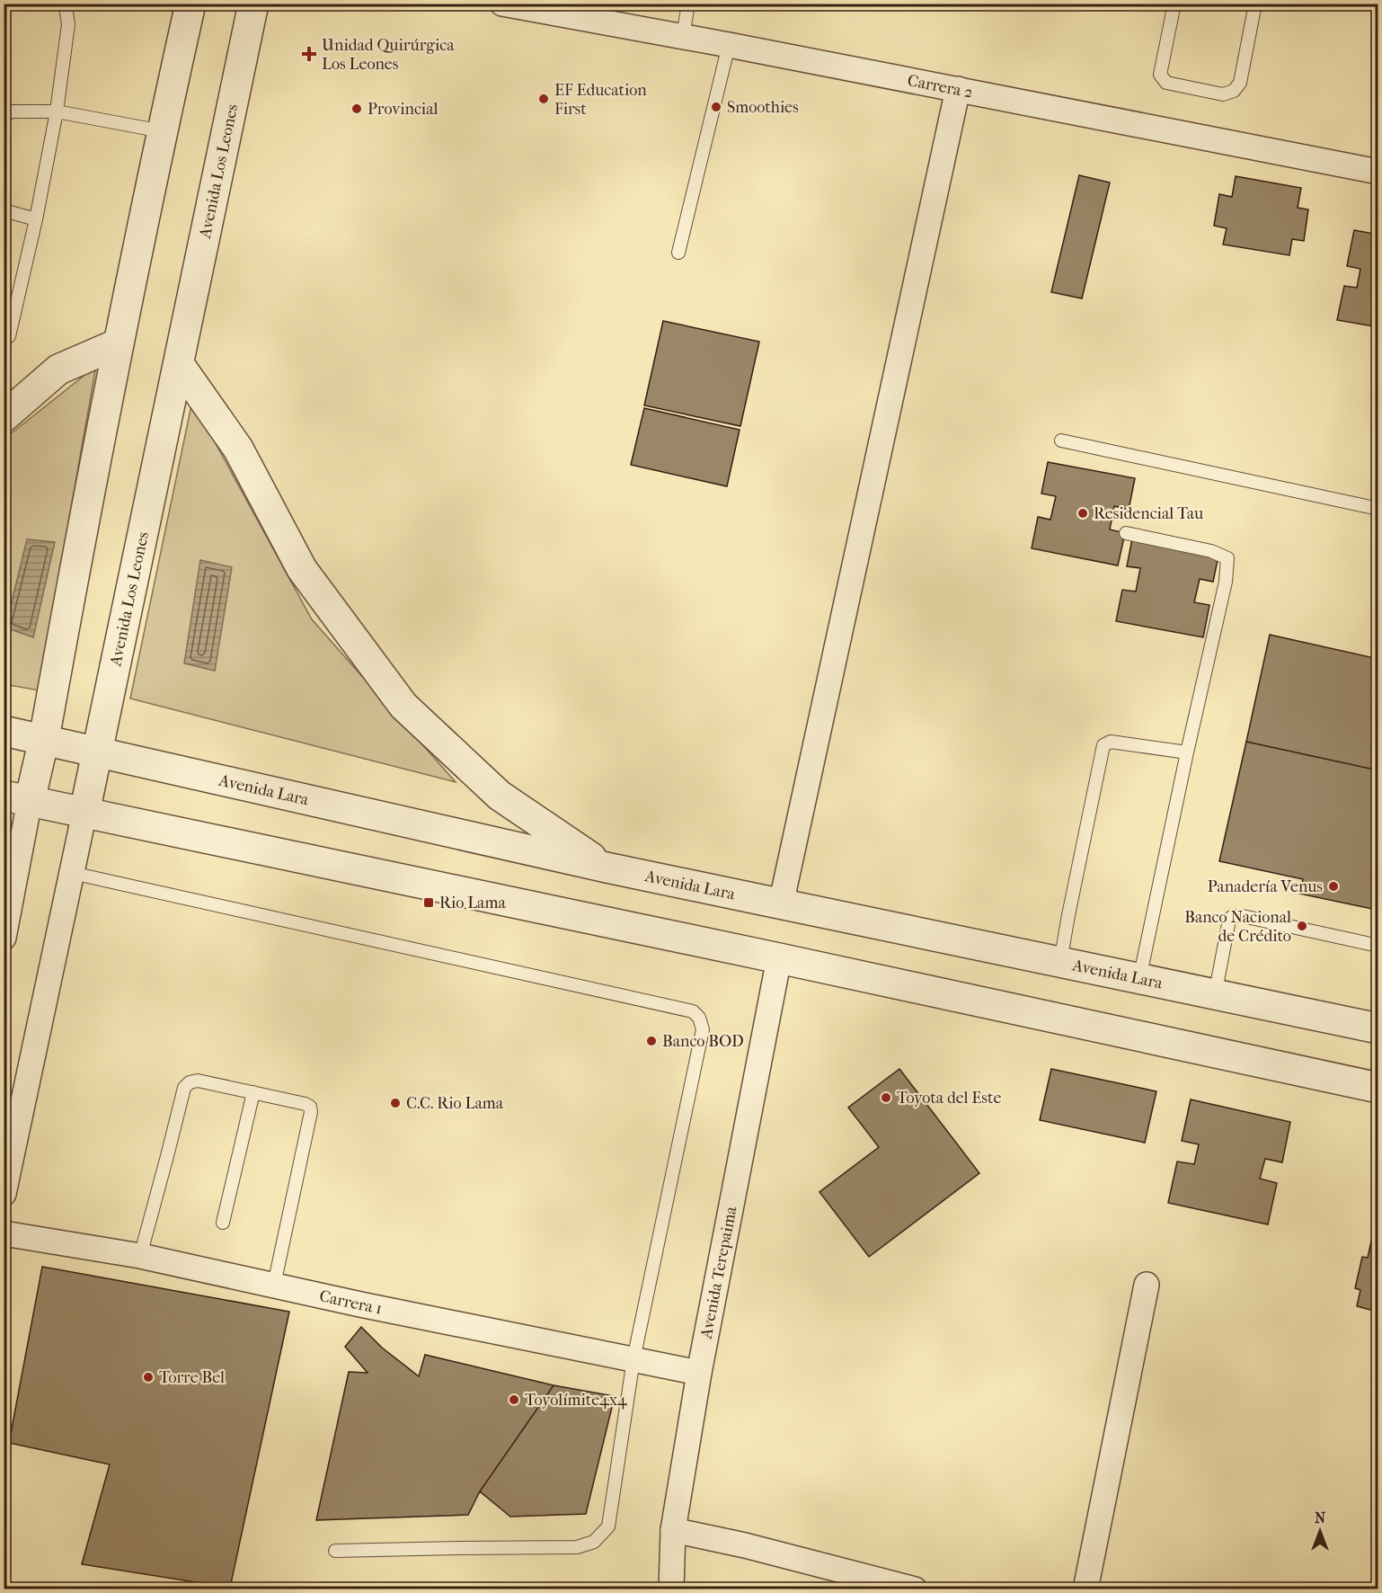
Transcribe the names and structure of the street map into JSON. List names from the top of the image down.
{
  "streets": {
    "street": [
      "Carrera 2",
      "Avenida Los Leones",
      "Avenida Lara",
      "Avenida Terepaima",
      "Carrera 1"
    ]
  },
  "crossings": [
    ["Avenida Los Leones", "Avenida Lara"],
    ["Avenida Terepaima", "Carrera 1"]
  ],
  "places": {
    "health": ["Unidad Quirúrgica Los Leones"],
    "other": [
      "EF Education First",
      "Smoothies",
      "Provincial",
      "Residencial Tau",
      "Panadería Venus",
      "Banco Nacional de Crédito",
      "Banco BOD",
      "Toyota del Este",
      "C.C. Rio Lama",
      "Torre Bel",
      "Toyolímite4x4"
    ],
    "transit": ["Rio Lama"]
  },
  "north": "top"
}
